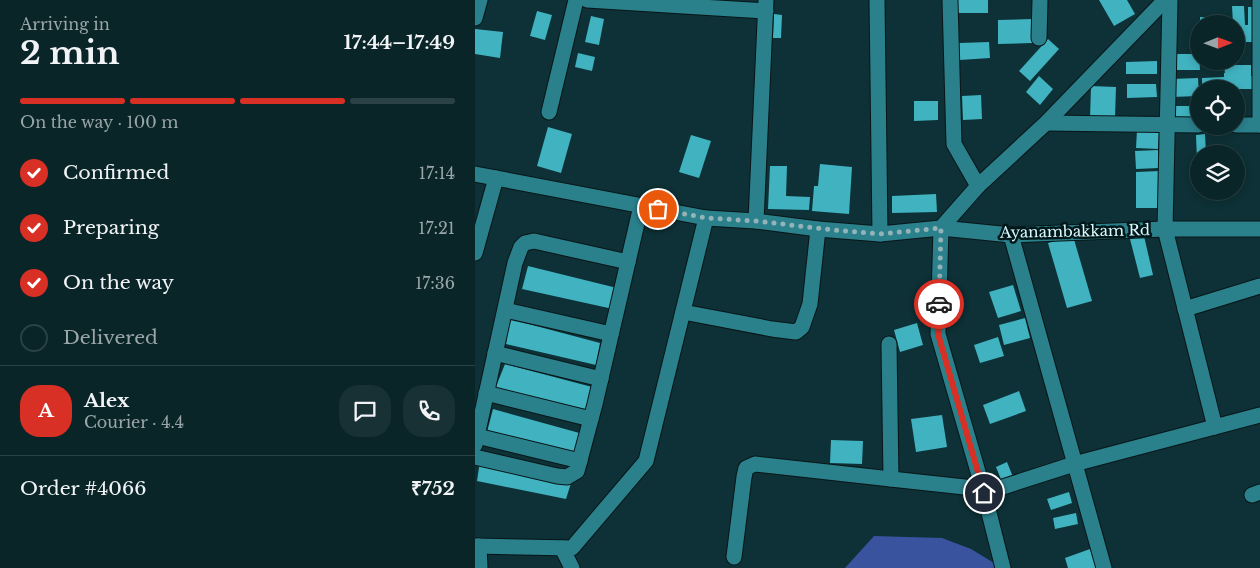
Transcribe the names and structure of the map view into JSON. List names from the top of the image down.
{
  "streets": {
    "street": ["Ayanambakkam Rd"]
  },
  "north": "right",
  "page": {
    "heading": ["2 min", "Arriving in", "17:44–17:49"],
    "panel": [
      "Alex",
      "Courier · 4.4",
      "Order #4066",
      "₹752"
    ],
    "bar": "On the way · 100 m",
    "list": [
      ["Confirmed", "17:14"],
      ["Preparing", "17:21"],
      ["On the way", "17:36"],
      "Delivered"
    ],
    "round": "A"
  }
}
